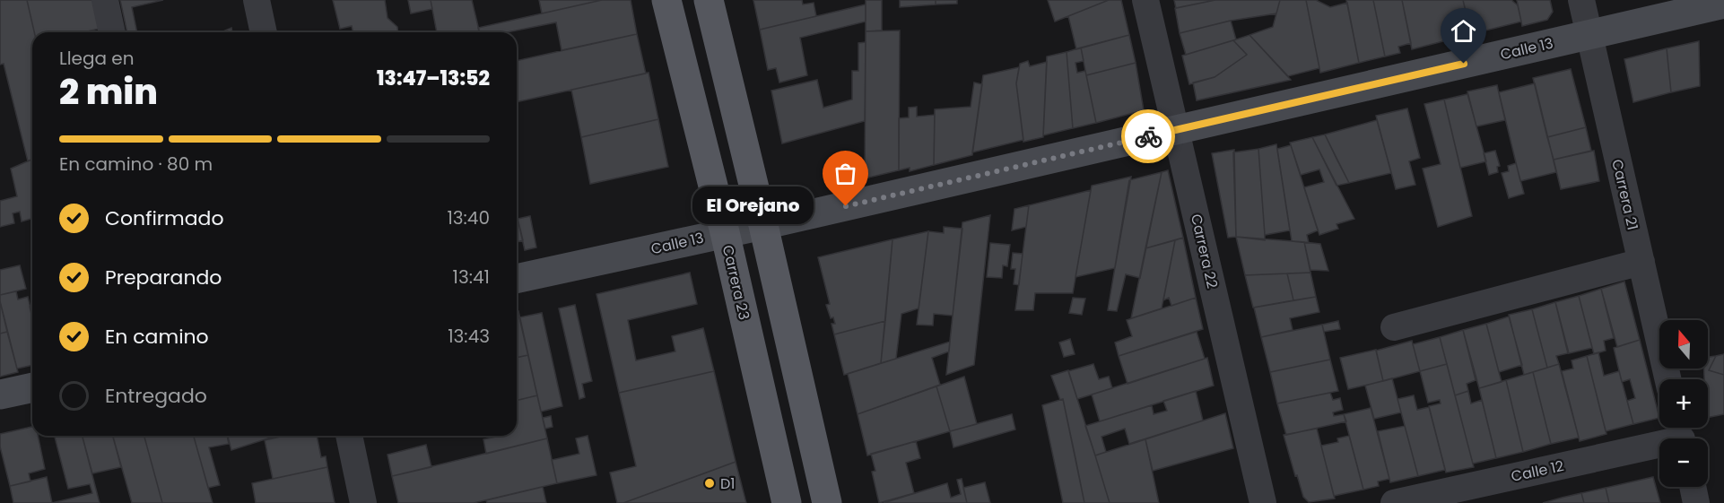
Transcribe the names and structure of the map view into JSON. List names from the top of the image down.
{
  "streets": {
    "main road": ["Carrera 23"],
    "street": [
      "Calle 13",
      "Carrera 21",
      "Carrera 22",
      "Calle 12"
    ]
  },
  "crossings": [
    ["Calle 13", "Carrera 21"],
    ["Calle 13", "Carrera 22"],
    ["Calle 13", "Carrera 23"]
  ],
  "places": ["El Orejano", "D1"],
  "north": "top",
  "page": {
    "heading": ["2 min", "Llega en", "13:47–13:52"],
    "bar": "En camino · 80 m",
    "bubble": "El Orejano",
    "list": [
      ["Confirmado", "13:40"],
      ["Preparando", "13:41"],
      ["En camino", "13:43"],
      "Entregado"
    ],
    "map_buttons": ["+", "−"]
  }
}
